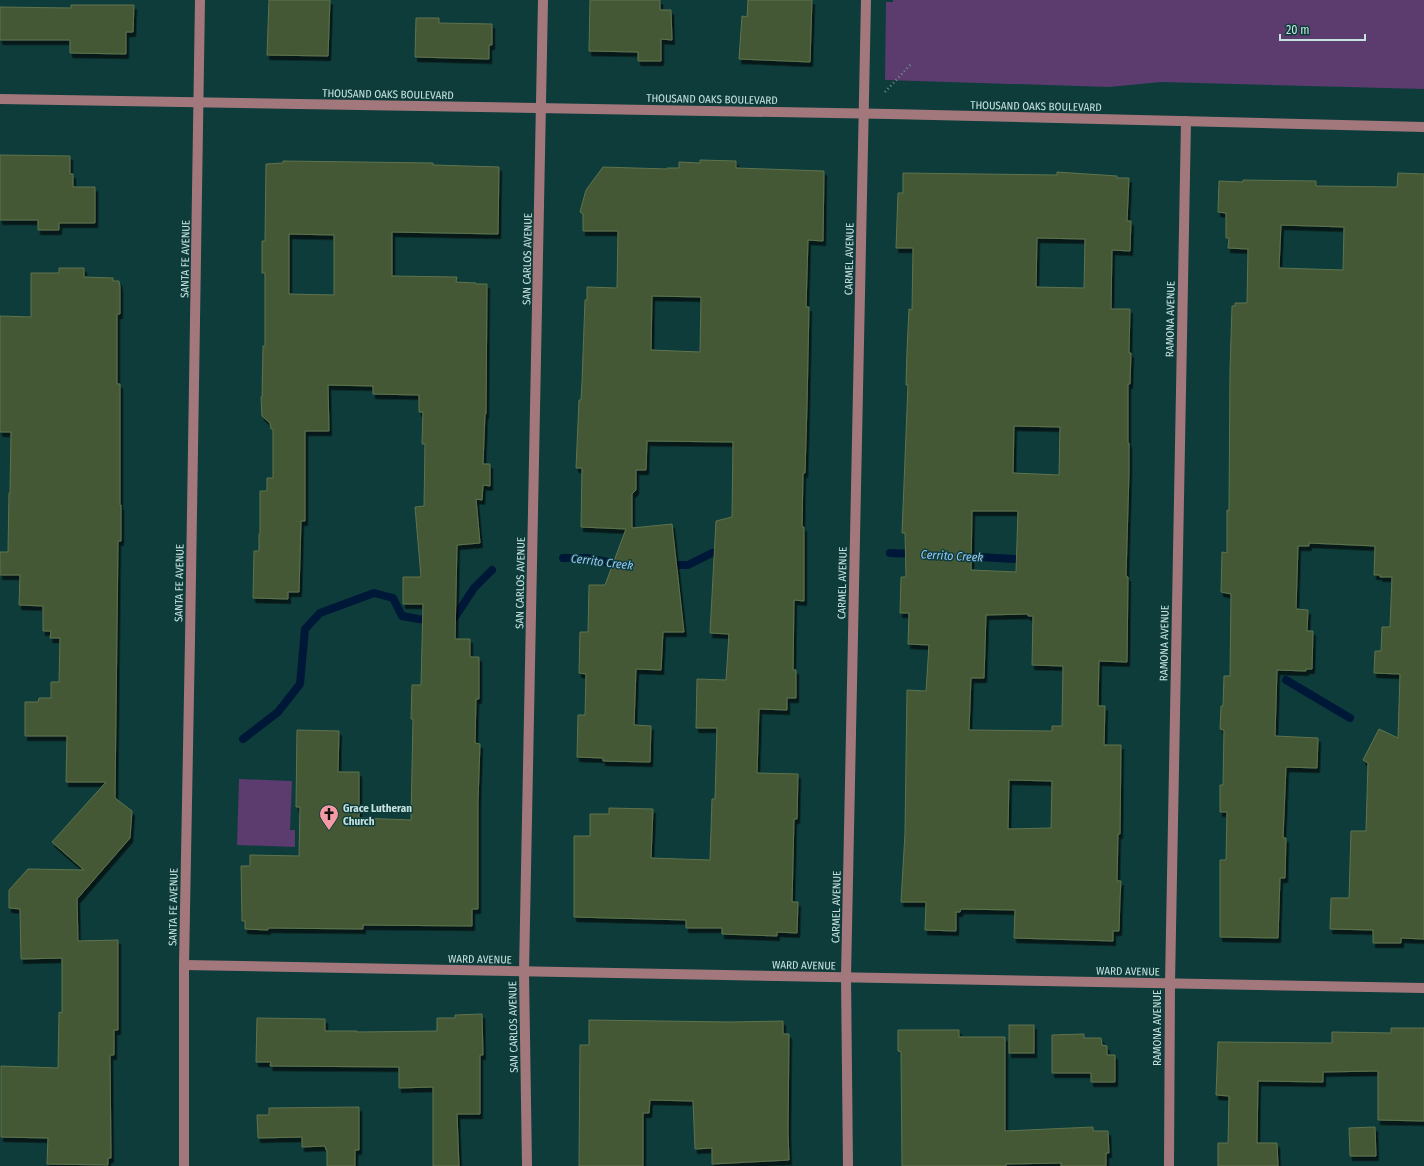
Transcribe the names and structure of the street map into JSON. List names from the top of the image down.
{
  "streets": {
    "street": [
      "THOUSAND OAKS BOULEVARD",
      "SANTA FE AVENUE",
      "SAN CARLOS AVENUE",
      "CARMEL AVENUE",
      "RAMONA AVENUE",
      "WARD AVENUE"
    ]
  },
  "crossings": [
    ["THOUSAND OAKS BOULEVARD", "SANTA FE AVENUE"],
    ["THOUSAND OAKS BOULEVARD", "SAN CARLOS AVENUE"],
    ["THOUSAND OAKS BOULEVARD", "CARMEL AVENUE"],
    ["THOUSAND OAKS BOULEVARD", "RAMONA AVENUE"],
    ["SANTA FE AVENUE", "WARD AVENUE"],
    ["SAN CARLOS AVENUE", "WARD AVENUE"],
    ["CARMEL AVENUE", "WARD AVENUE"],
    ["RAMONA AVENUE", "WARD AVENUE"]
  ],
  "water": ["Cerrito Creek"],
  "places": {
    "church": ["Grace Lutheran Church"]
  },
  "scale_bar": "20 m"
}
